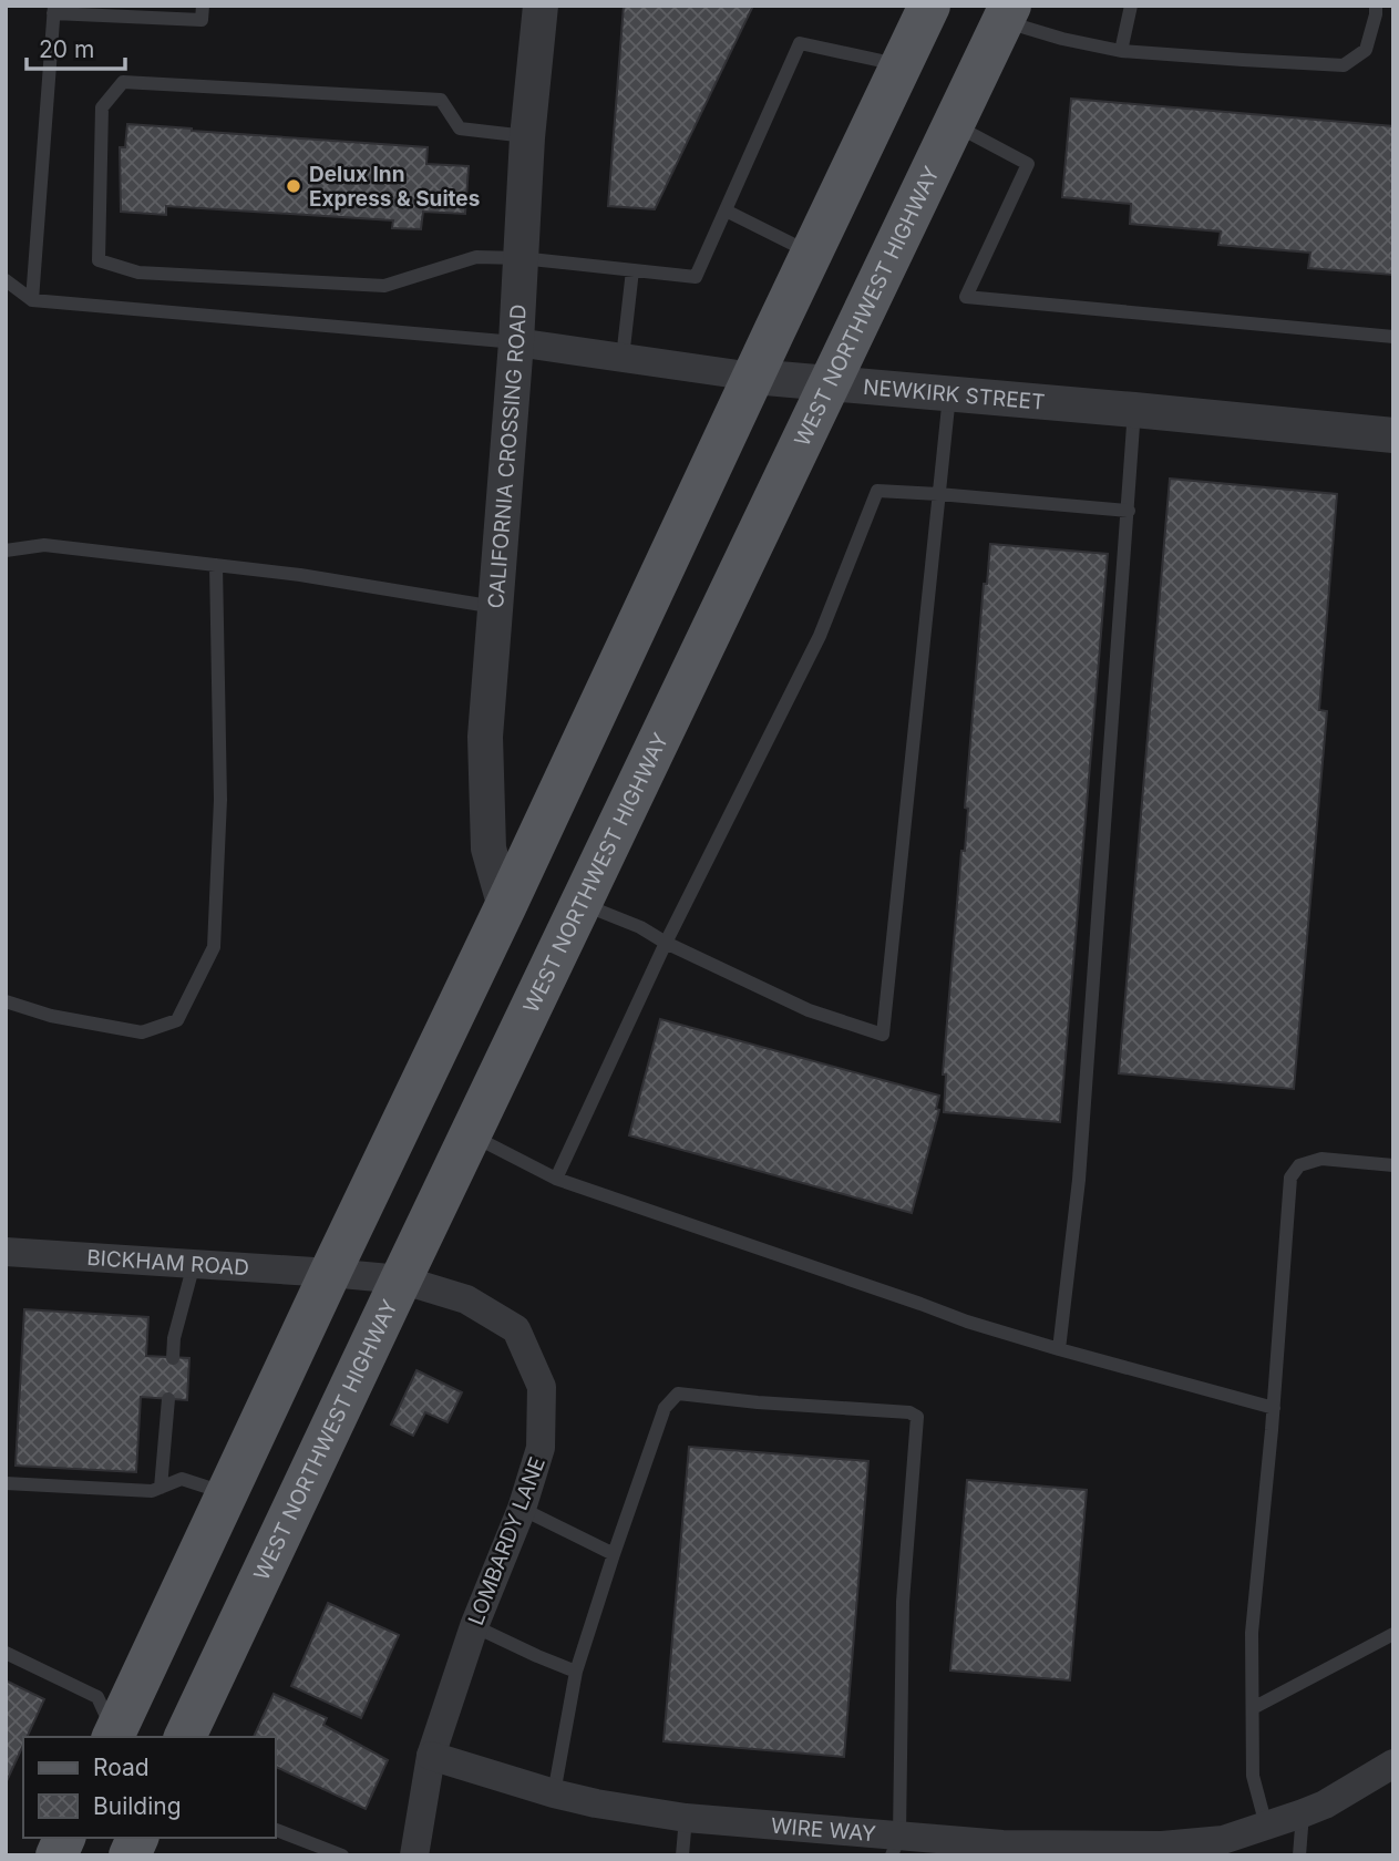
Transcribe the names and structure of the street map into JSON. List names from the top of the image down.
{
  "streets": {
    "main road": ["WEST NORTHWEST HIGHWAY"],
    "street": [
      "NEWKIRK STREET",
      "CALIFORNIA CROSSING ROAD",
      "BICKHAM ROAD",
      "LOMBARDY LANE",
      "WIRE WAY"
    ]
  },
  "crossings": [
    ["WEST NORTHWEST HIGHWAY", "NEWKIRK STREET"],
    ["WEST NORTHWEST HIGHWAY", "LOMBARDY LANE"],
    ["NEWKIRK STREET", "CALIFORNIA CROSSING ROAD"],
    ["BICKHAM ROAD", "LOMBARDY LANE"],
    ["LOMBARDY LANE", "WIRE WAY"]
  ],
  "places": ["Delux Inn Express & Suites"],
  "legend": ["Road", "Building"],
  "scale_bar": "20 m"
}
